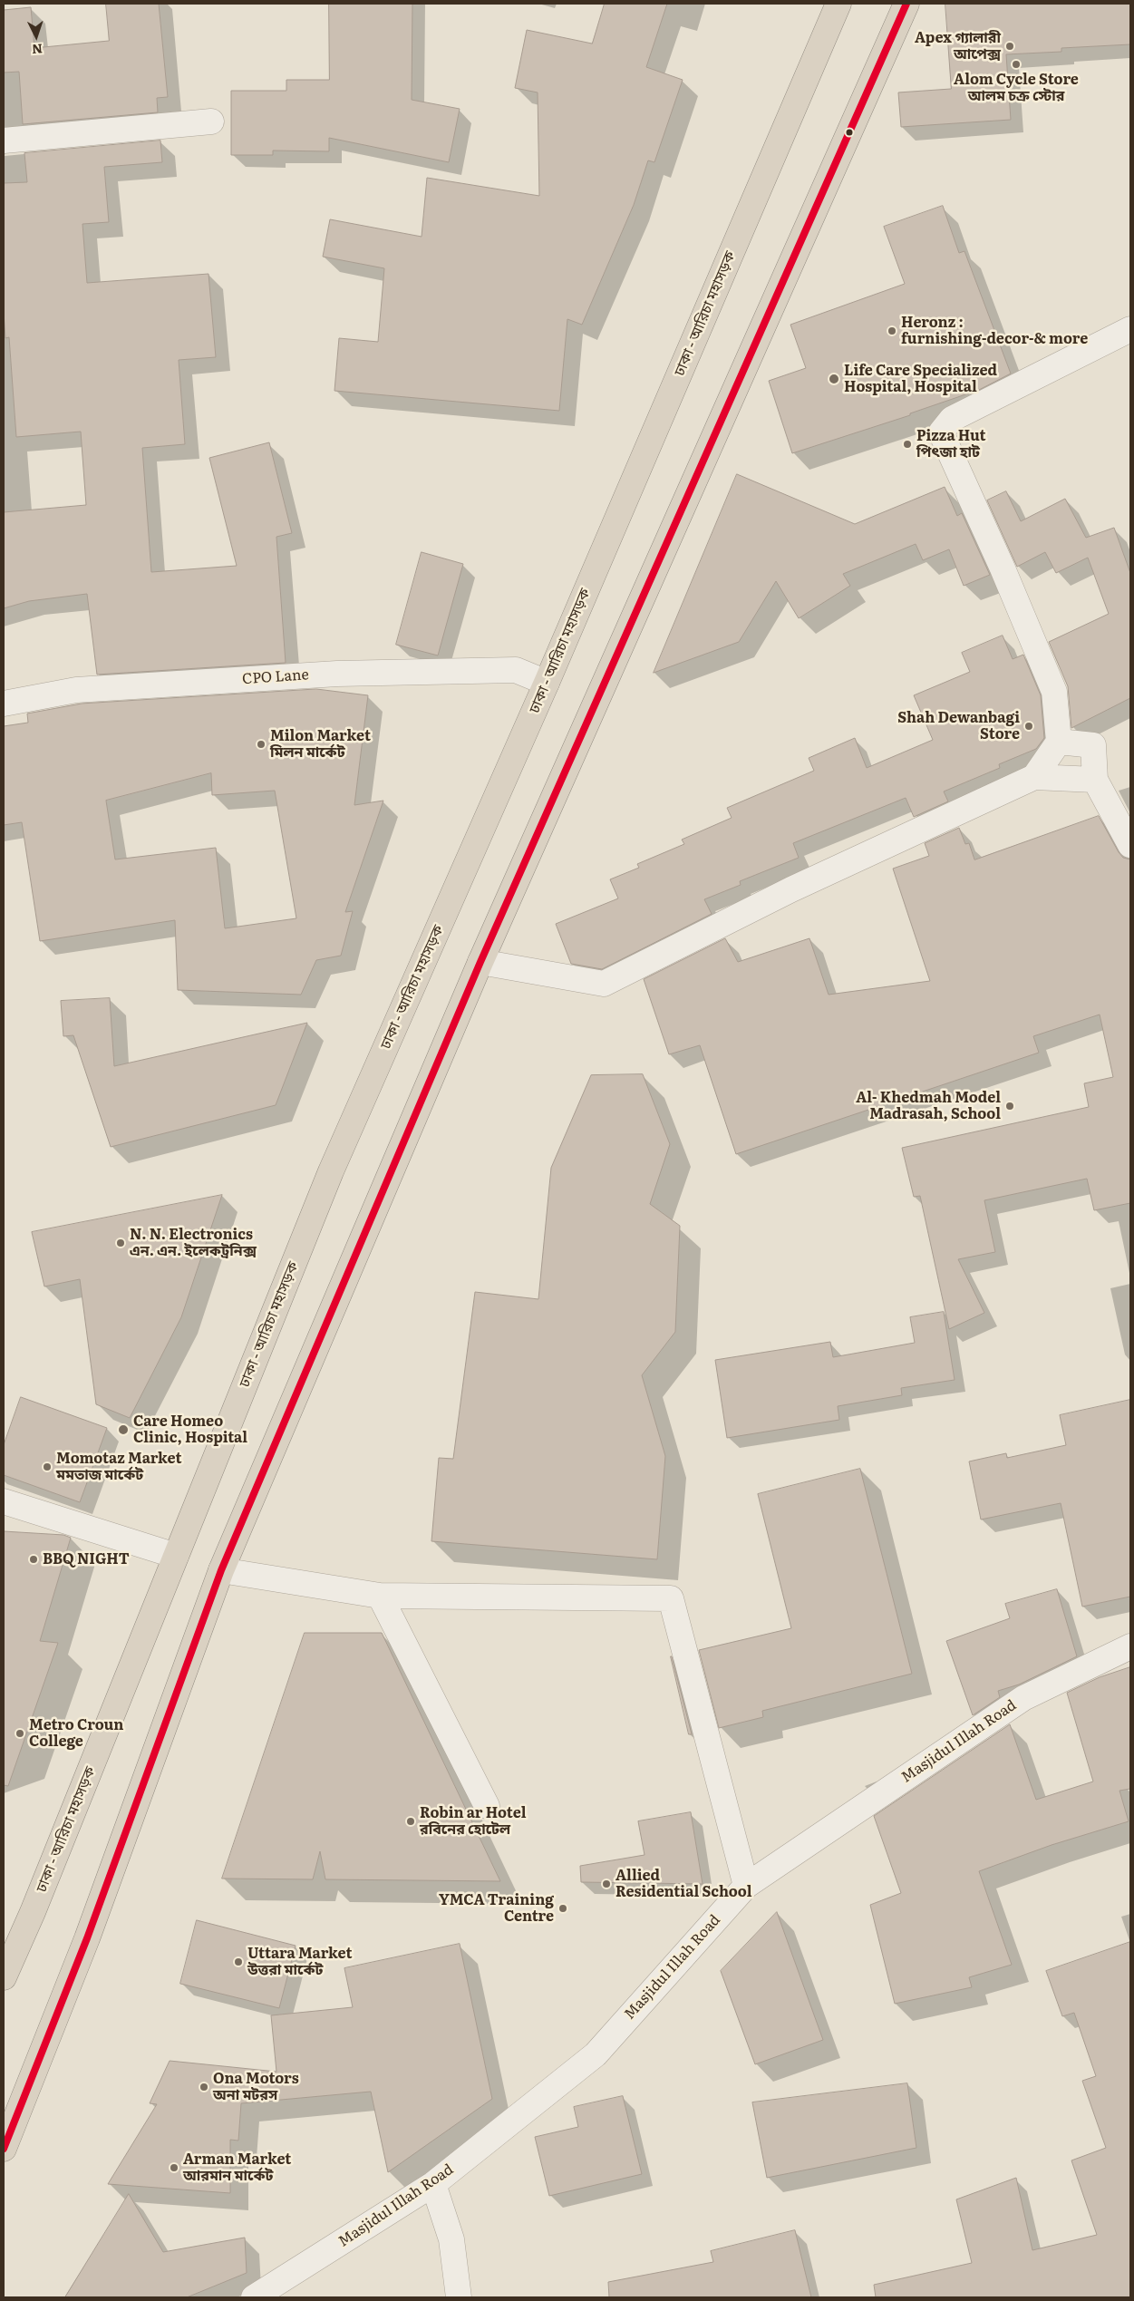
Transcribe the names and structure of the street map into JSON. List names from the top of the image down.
{
  "streets": {
    "highway": ["ঢাকা - আরিচা মহাসড়ক"],
    "street": ["CPO Lane", "Masjidul Illah Road"]
  },
  "crossings": [
    ["ঢাকা - আরিচা মহাসড়ক", "CPO Lane"]
  ],
  "places": [
    "Apex গ্যালারী আপেক্স",
    "Alom Cycle Store আলম চক্র স্টোর",
    "Heronz : furnishing-decor-& more",
    "Life Care Specialized Hospital, Hospital",
    "Pizza Hut পিৎজা হাট",
    "Shah Dewanbagi Store",
    "Milon Market মিলন মার্কেট",
    "Al- Khedmah Model Madrasah, School",
    "N. N. Electronics এন. এন. ইলেকট্রনিক্স",
    "Care Homeo Clinic, Hospital",
    "Momotaz Market মমতাজ মার্কেট",
    "BBQ NIGHT",
    "Metro Croun College",
    "Robin ar Hotel রবিনের হোটেল",
    "Allied Residential School",
    "YMCA Training Centre",
    "Uttara Market উত্তরা মার্কেট",
    "Ona Motors অনা মটরস",
    "Arman Market আরমান মার্কেট"
  ],
  "north": "bottom"
}
